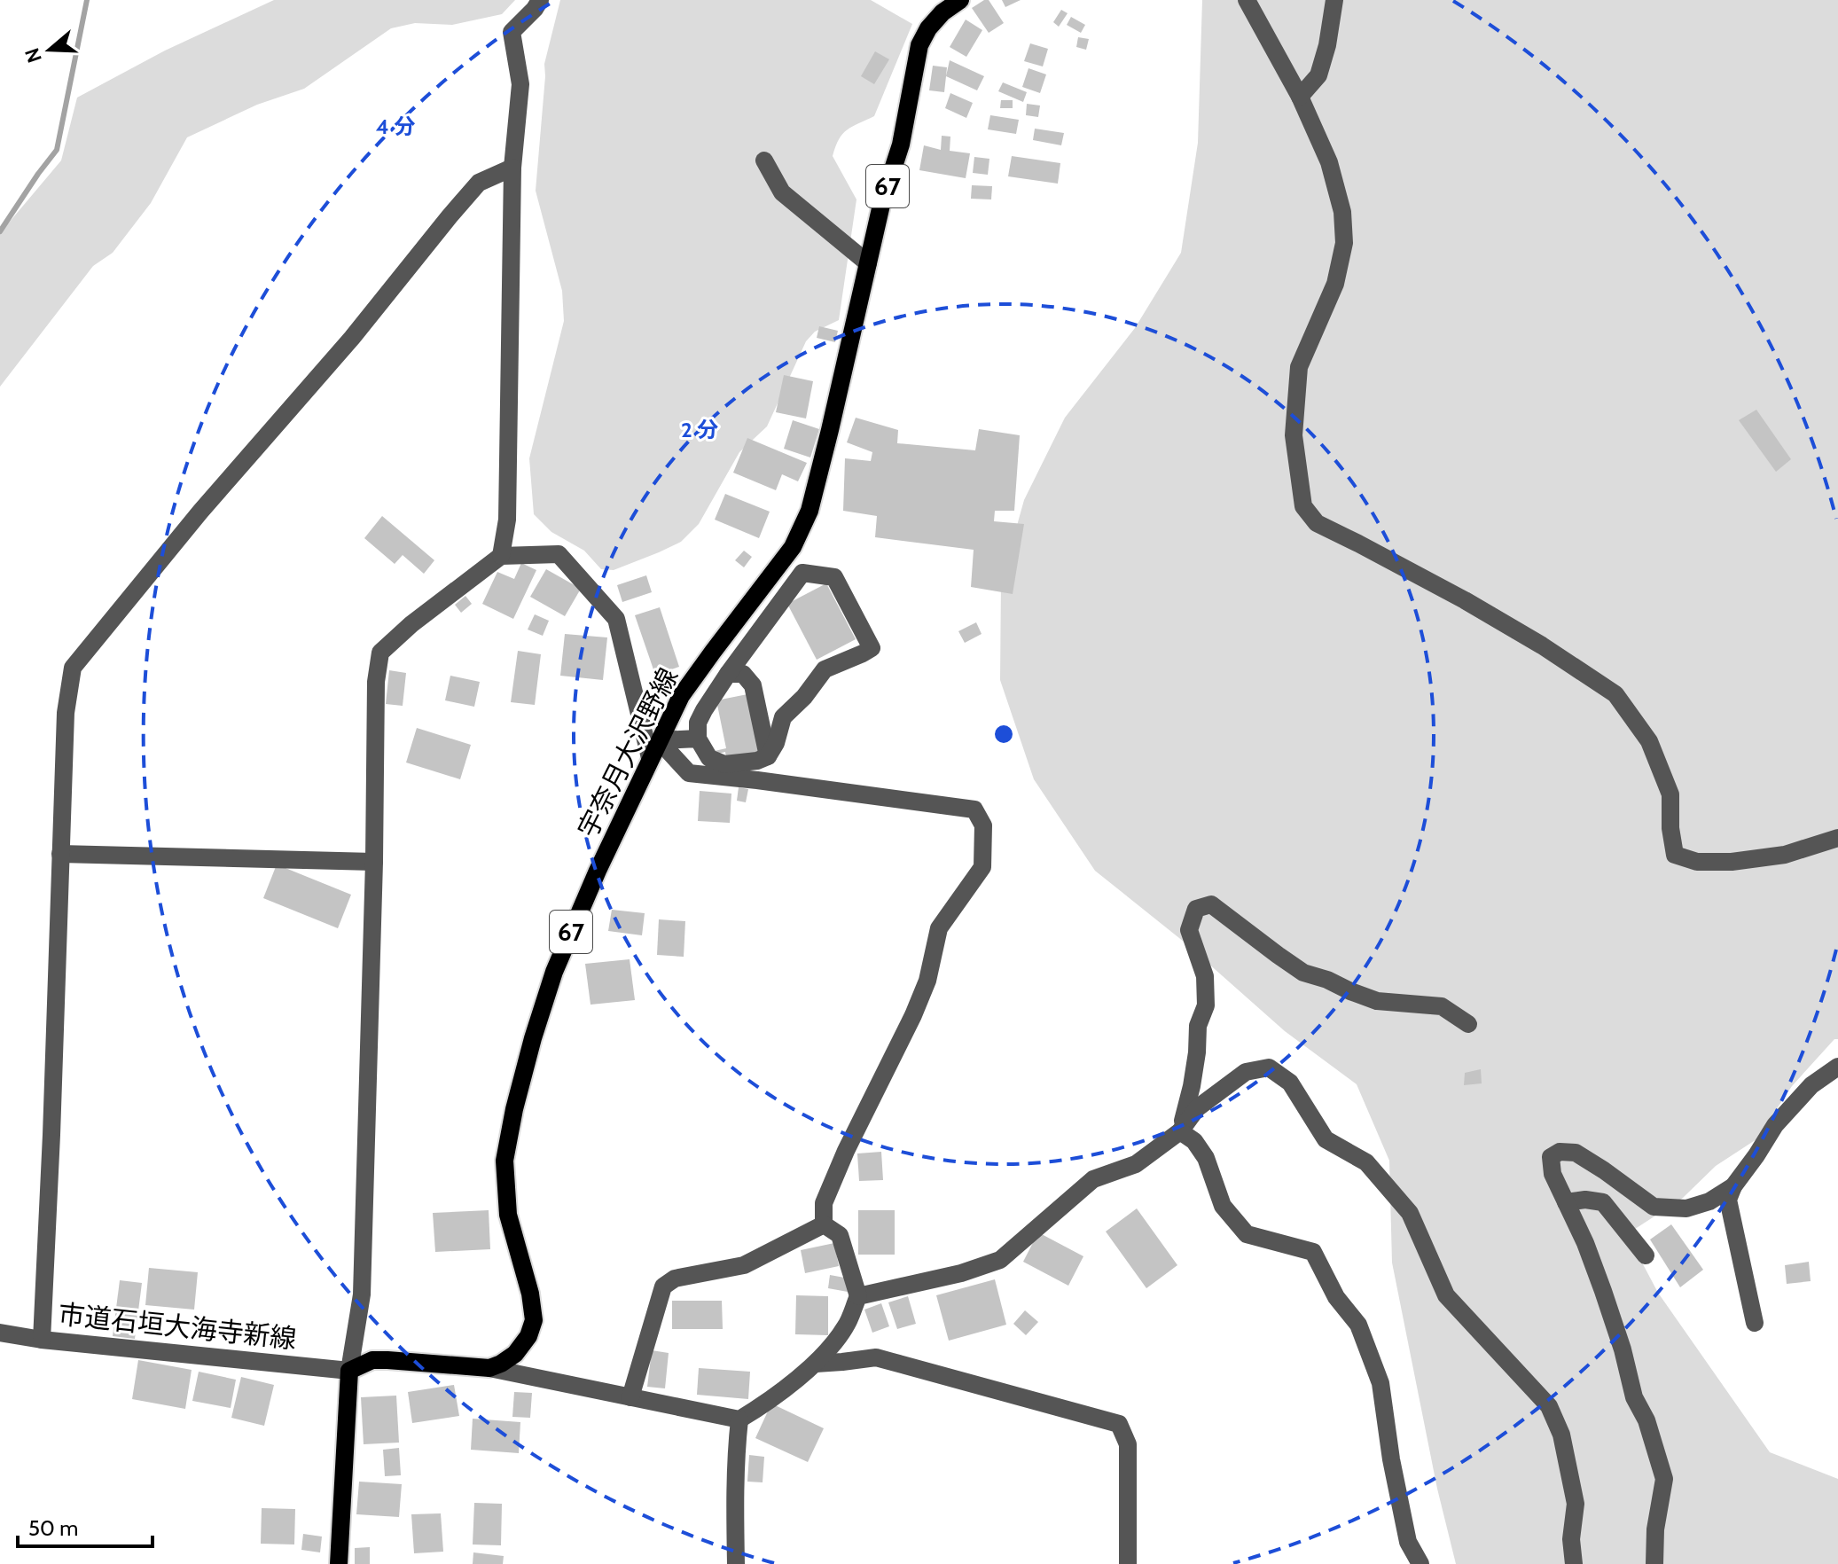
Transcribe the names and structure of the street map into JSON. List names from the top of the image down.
{
  "streets": {
    "main road": ["67", "宇奈月大沢野線"],
    "street": ["市道石垣大海寺新線"]
  },
  "scale_bar": "50 m",
  "north": "left",
  "rings": ["4 分", "2 分"]
}
